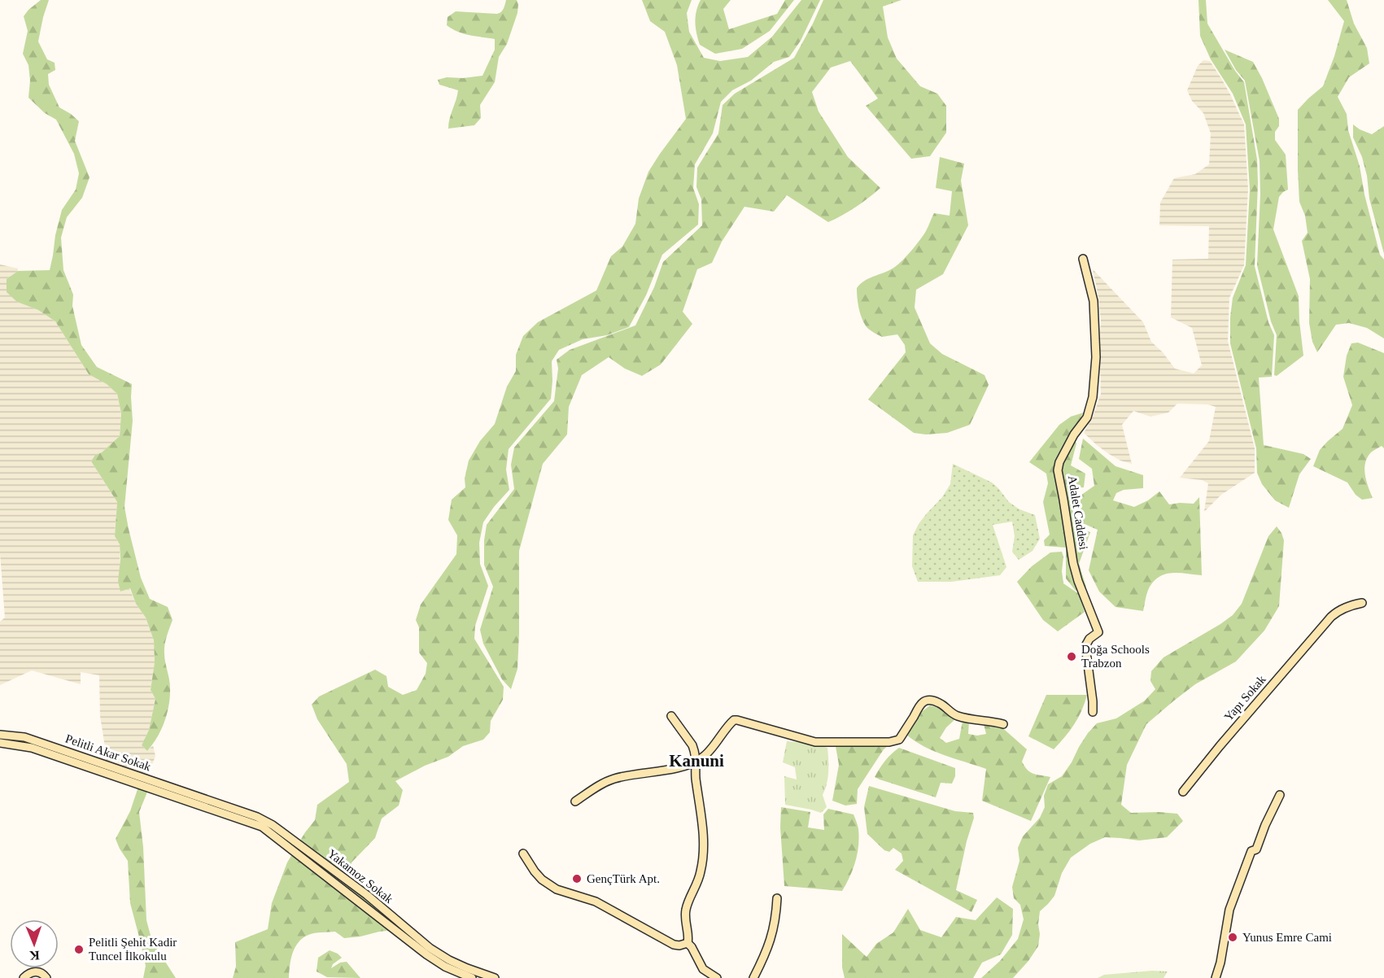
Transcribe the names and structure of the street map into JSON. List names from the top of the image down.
{
  "streets": {
    "street": [
      "Adalet Caddesi",
      "Yapı Sokak",
      "Pelitli Akar Sokak",
      "Yakamoz Sokak"
    ]
  },
  "crossings": [
    ["Pelitli Akar Sokak", "Yakamoz Sokak"]
  ],
  "districts": ["Kanuni"],
  "places": [
    "Doğa Schools Trabzon",
    "GençTürk Apt.",
    "Yunus Emre Cami",
    "Pelitli Şehit Kadir Tuncel İlkokulu"
  ],
  "north": "bottom"
}
